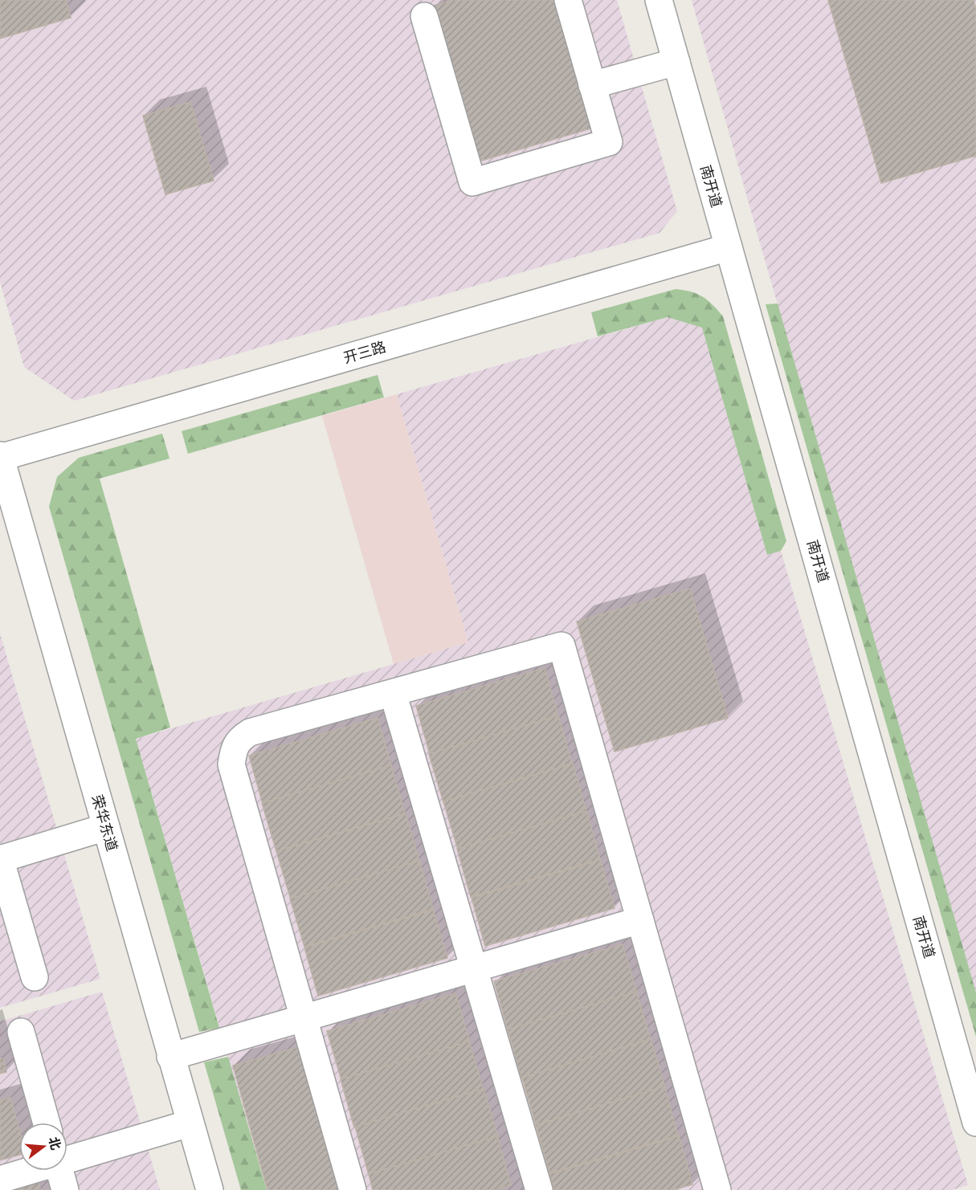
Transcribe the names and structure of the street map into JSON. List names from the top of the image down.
{
  "streets": {
    "street": ["南开道", "开三路", "荣华东道"]
  },
  "crossings": [
    ["南开道", "开三路"],
    ["开三路", "荣华东道"]
  ],
  "north": "right"
}
